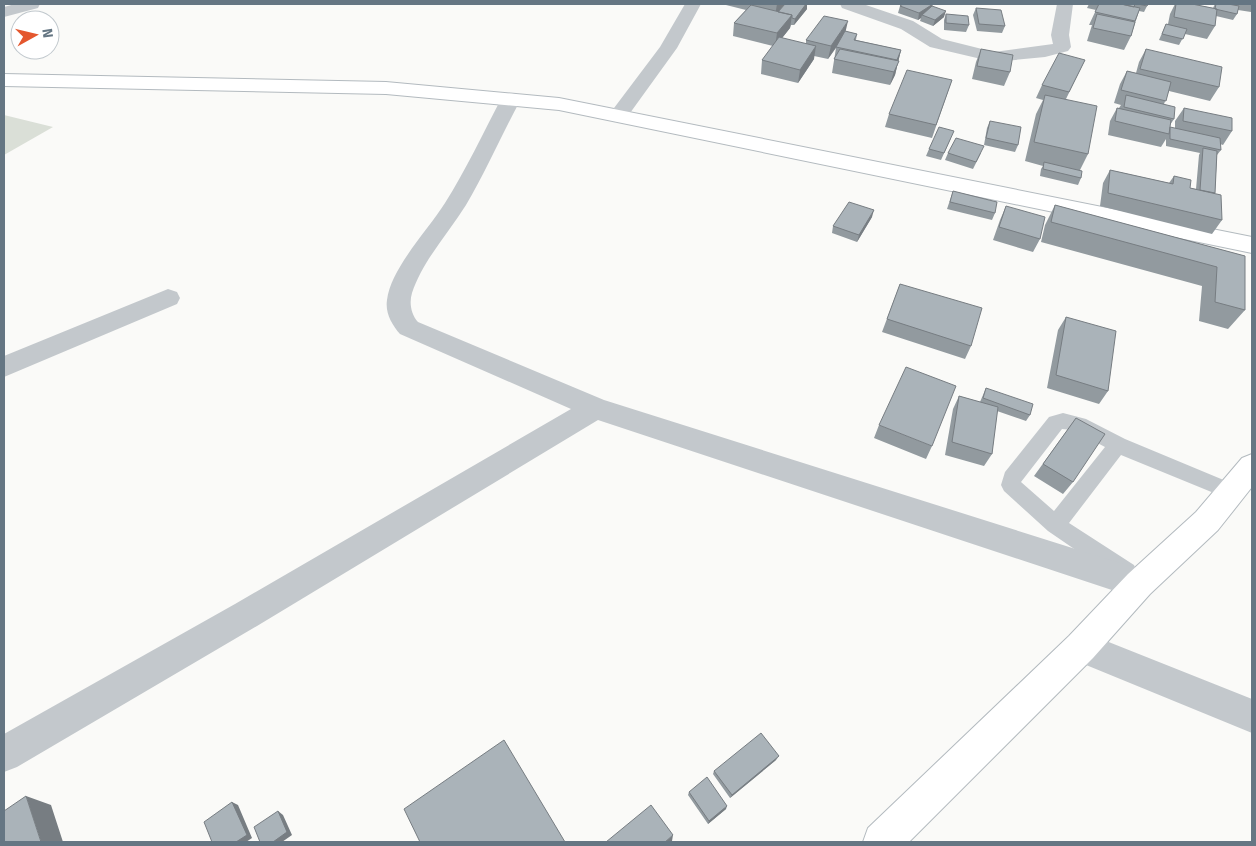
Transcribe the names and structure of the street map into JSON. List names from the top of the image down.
{
  "north": "right"
}
